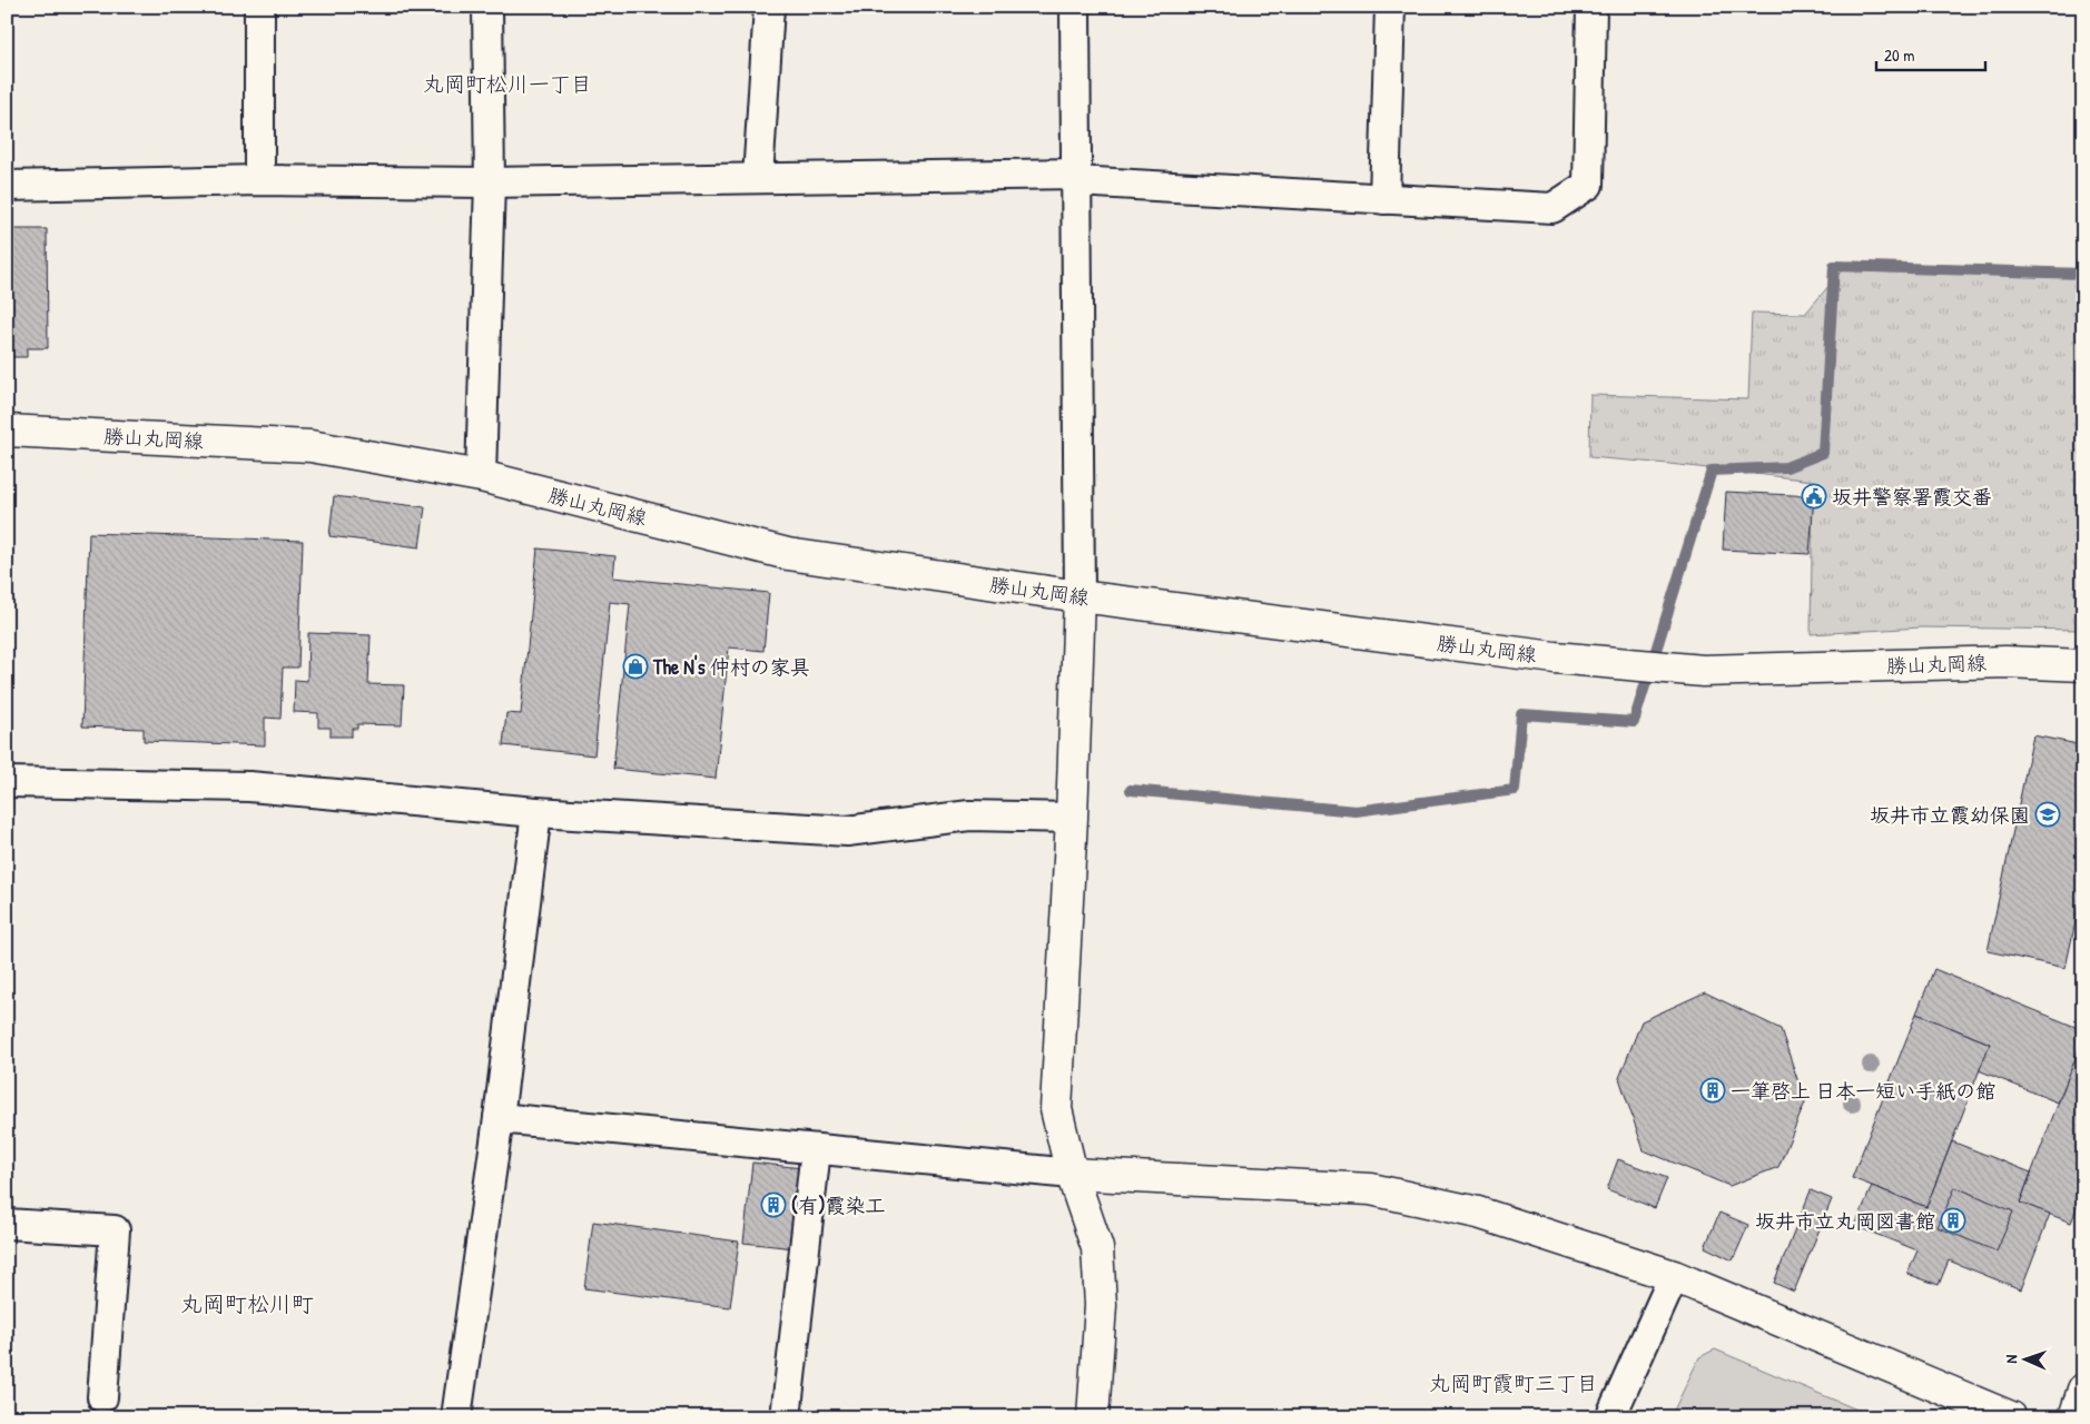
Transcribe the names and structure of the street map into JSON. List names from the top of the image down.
{
  "streets": {
    "main road": ["勝山丸岡線"]
  },
  "districts": ["丸岡町松川一丁目", "丸岡町松川町", "丸岡町霞町三丁目"],
  "places": {
    "public building": ["坂井警察署霞交番"],
    "shop": ["The N's 仲村の家具"],
    "school or university": ["坂井市立霞幼保園"],
    "building": ["一筆啓上 日本一短い手紙の館", "(有)霞染工", "坂井市立丸岡図書館"]
  },
  "scale_bar": "20 m",
  "north": "left"
}
